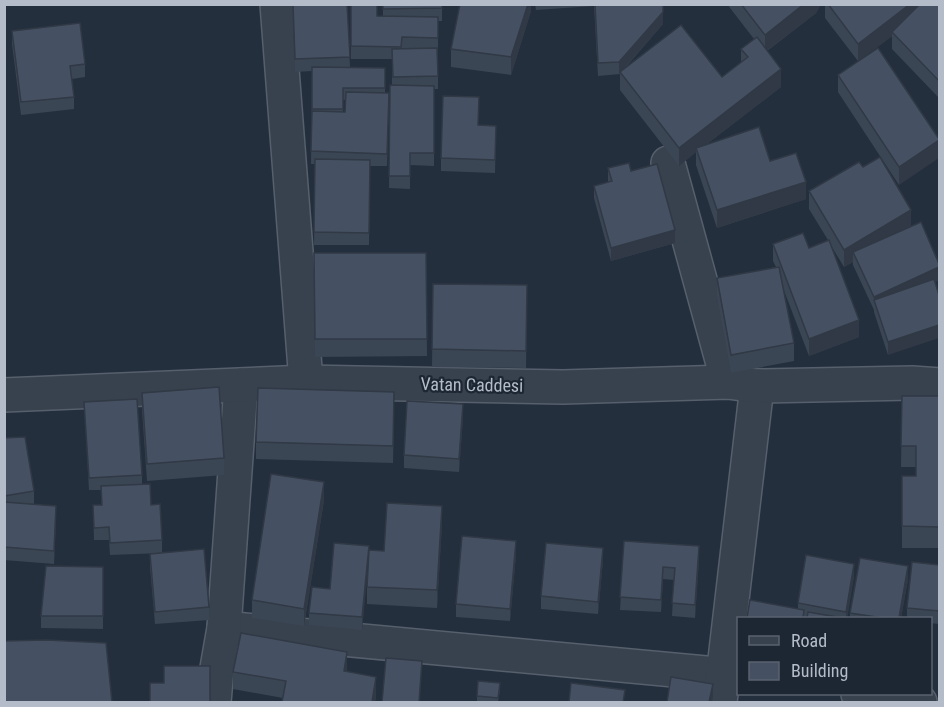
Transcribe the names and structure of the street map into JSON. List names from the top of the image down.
{
  "streets": {
    "street": ["Vatan Caddesi"]
  },
  "legend": ["Road", "Building"]
}
